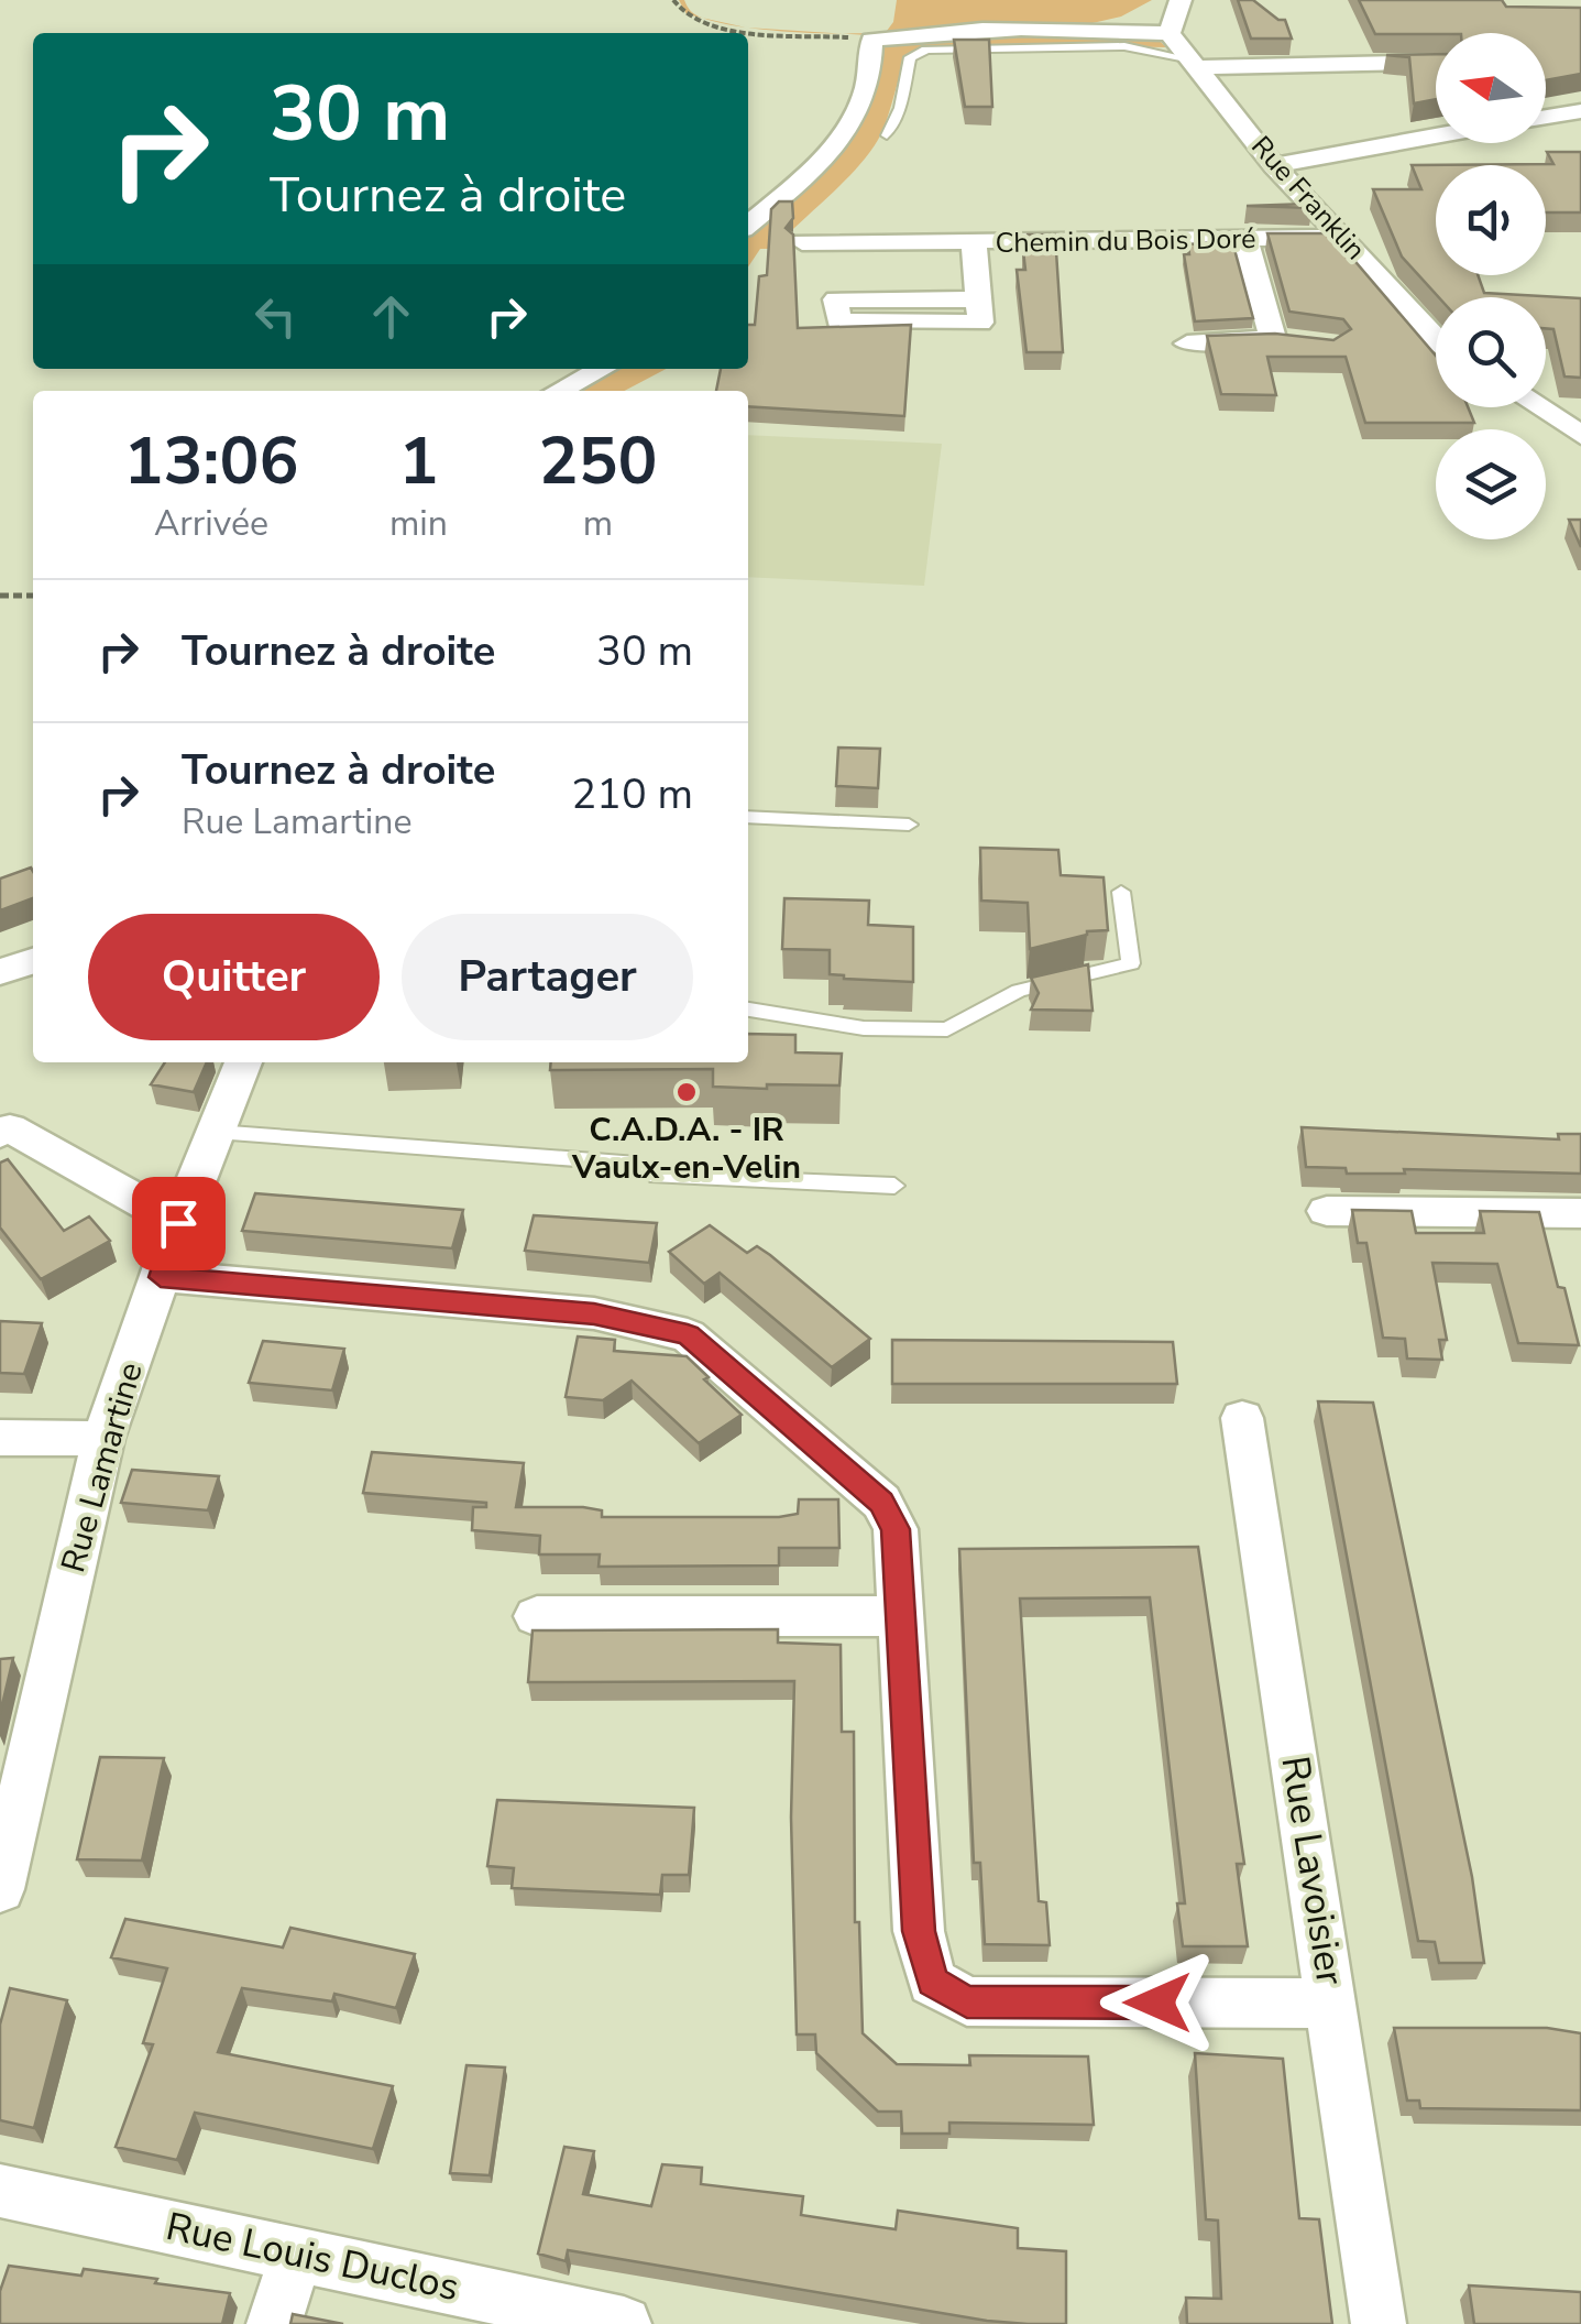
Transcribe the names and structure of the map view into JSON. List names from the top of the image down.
{
  "streets": {
    "street": [
      "Rue Franklin",
      "Chemin du Bois Doré",
      "Rue Lamartine",
      "Rue Lavoisier",
      "Rue Louis Duclos"
    ]
  },
  "crossings": [
    ["Rue Franklin", "Chemin du Bois Doré"]
  ],
  "places": ["C.A.D.A. - IR Vaulx-en-Velin"],
  "north": "left",
  "page": {
    "turn": ["30 m", "Tournez à droite"],
    "eta": [
      "13:06",
      "Arrivée",
      "1",
      "min",
      "250",
      "m"
    ],
    "list": [
      {
        "name": "Tournez à droite",
        "value": "30 m"
      },
      {
        "name": "Tournez à droite",
        "note": "Rue Lamartine",
        "value": "210 m"
      }
    ],
    "buttons": ["Quitter", "Partager"]
  }
}
